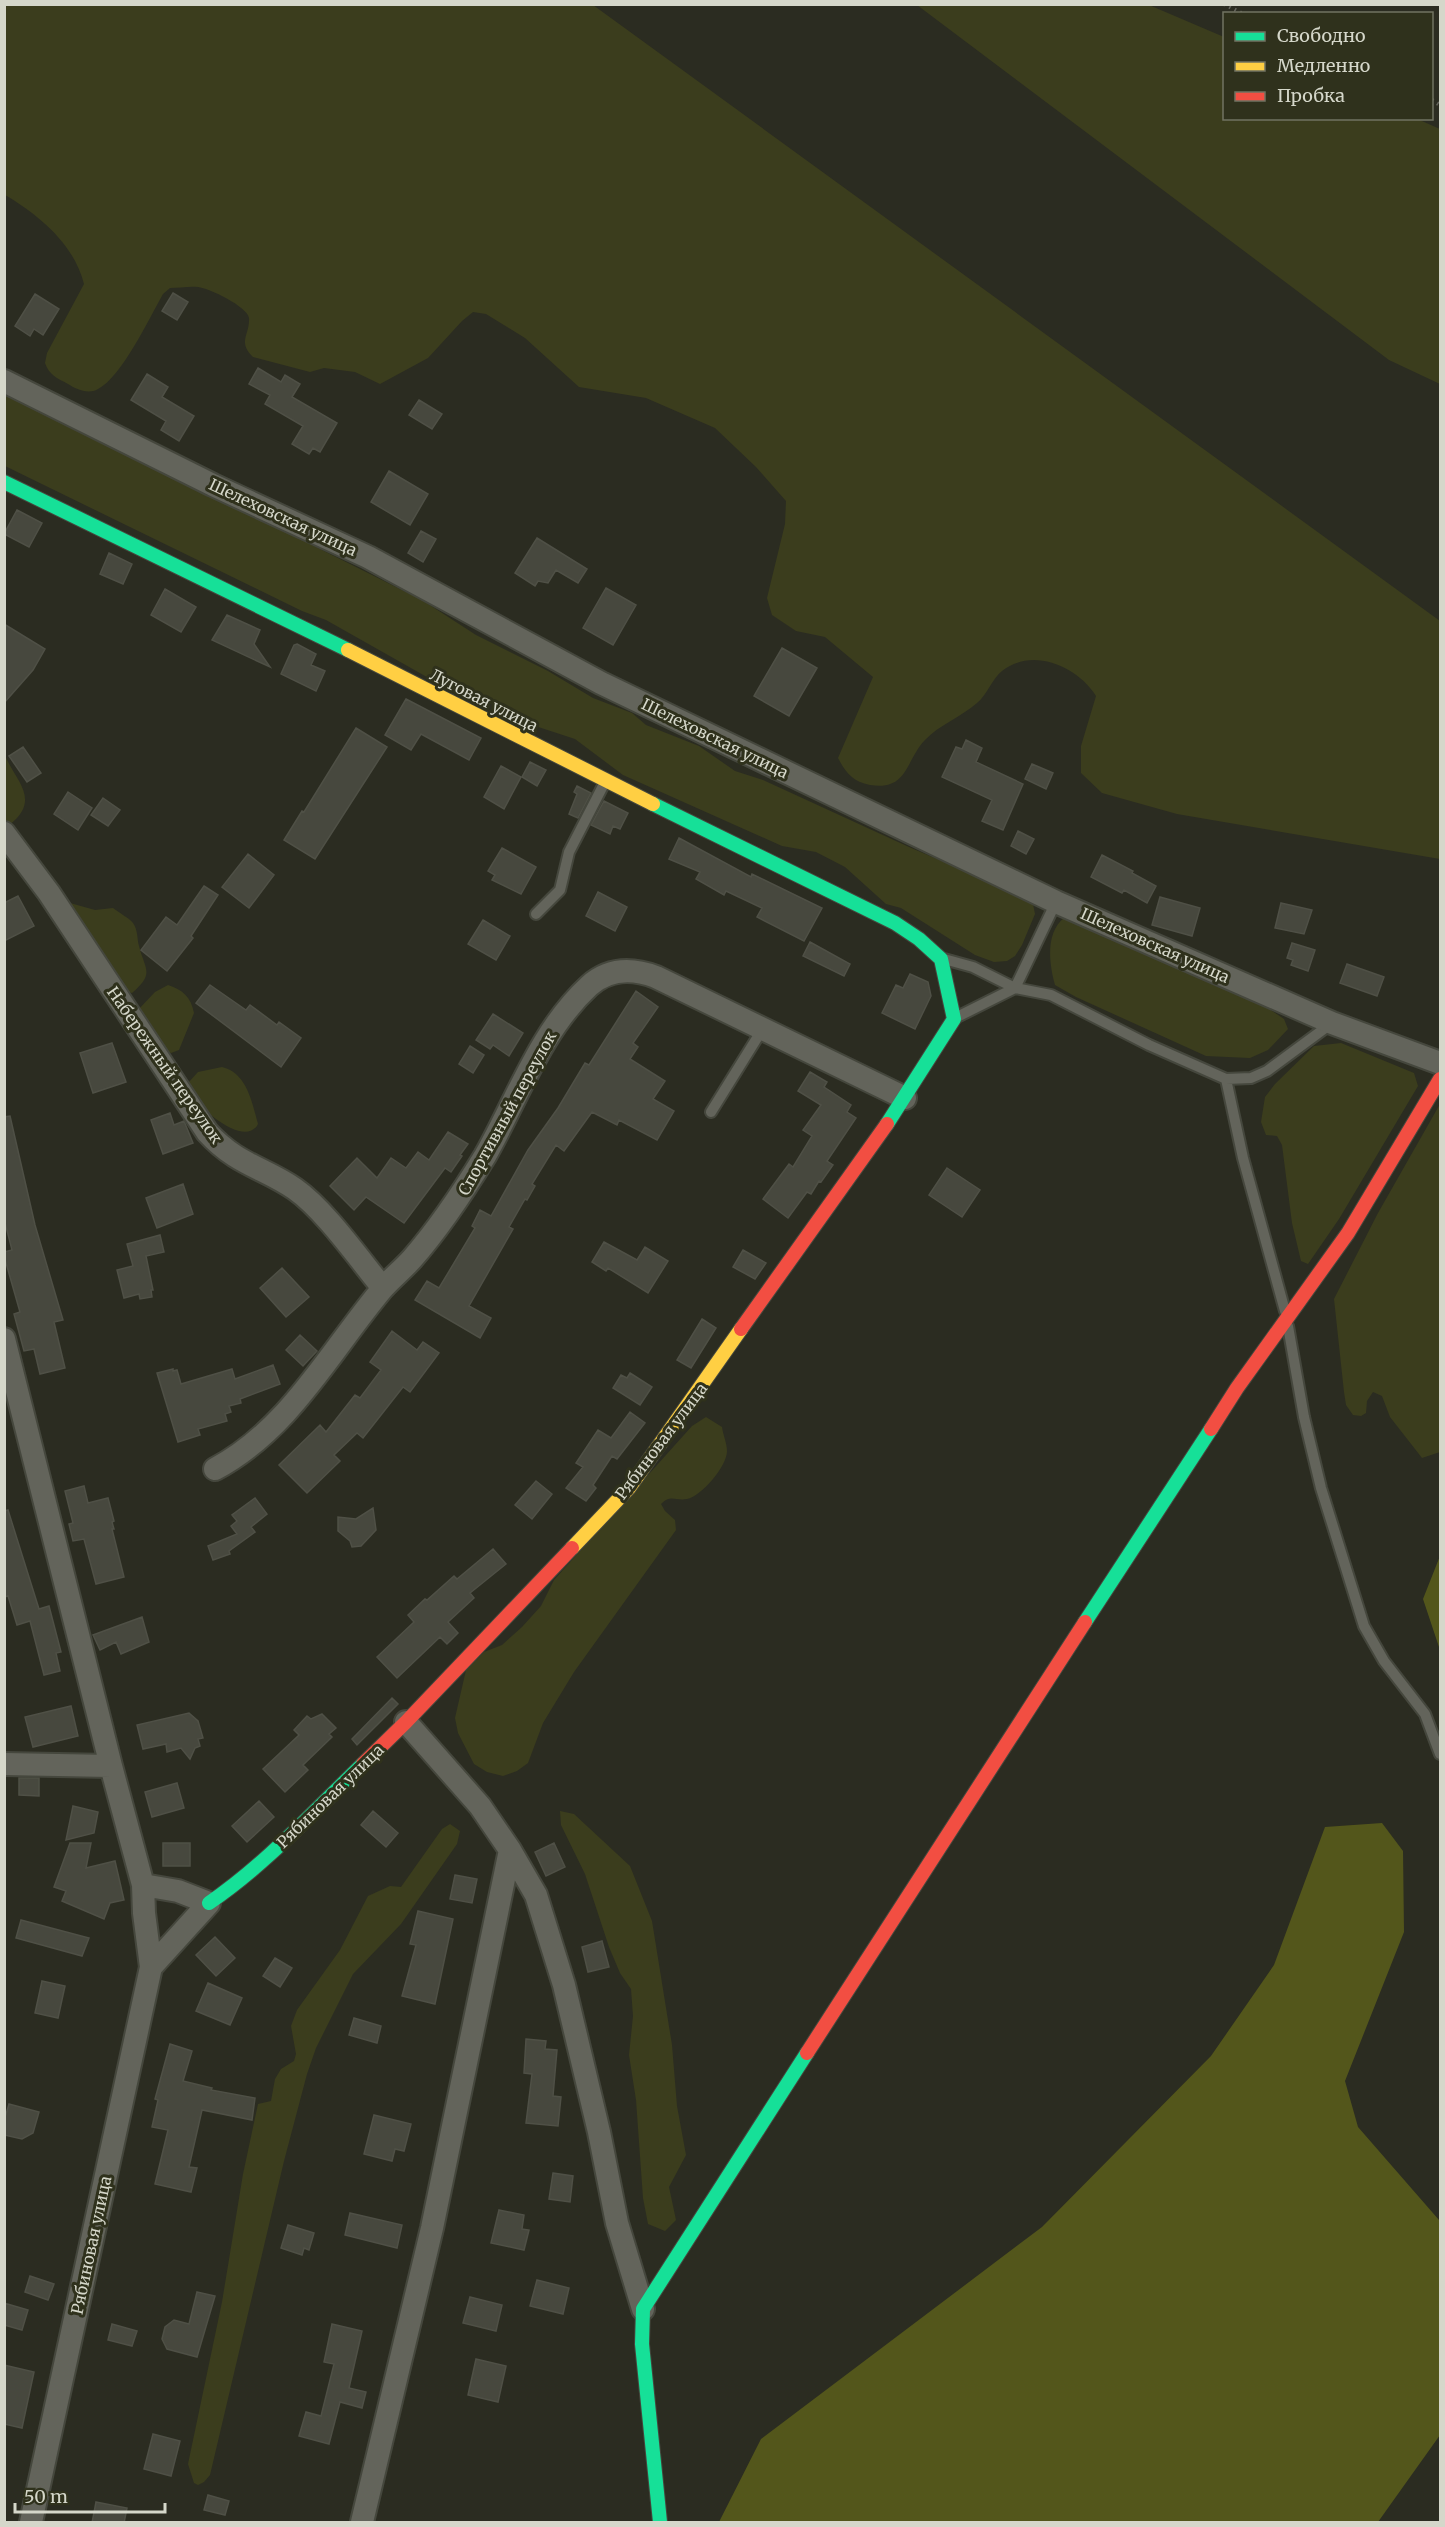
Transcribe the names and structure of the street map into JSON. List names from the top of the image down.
{
  "streets": {
    "street": [
      "Шелеховская улица",
      "Луговая улица",
      "Набережный переулок",
      "Спортивный переулок",
      "Рябиновая улица"
    ]
  },
  "crossings": [
    ["Набережный переулок", "Спортивный переулок"],
    ["Спортивный переулок", "Рябиновая улица"]
  ],
  "legend": ["Свободно", "Медленно", "Пробка"],
  "scale_bar": "50 m"
}
